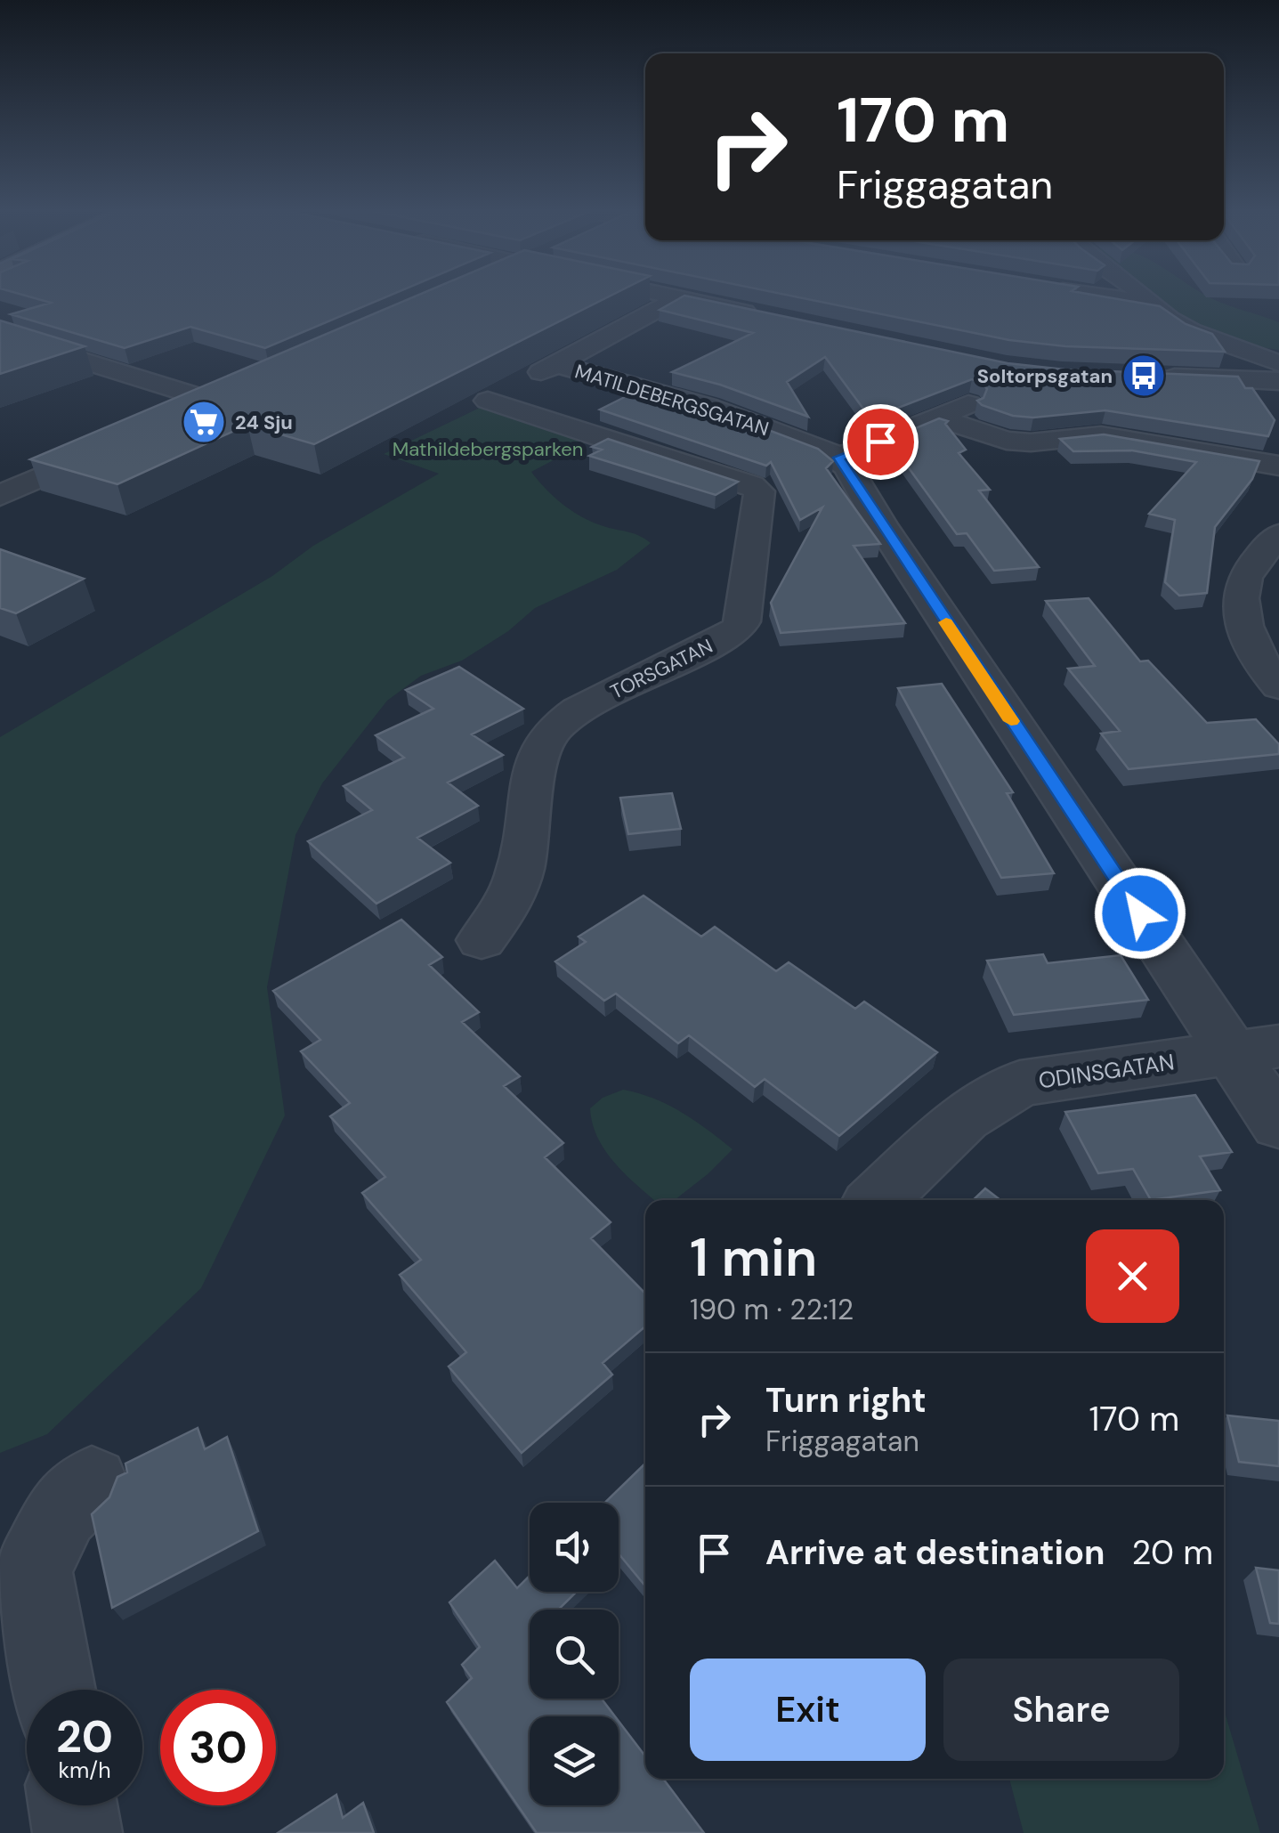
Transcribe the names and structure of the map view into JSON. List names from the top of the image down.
{
  "streets": {
    "street": ["MATILDEBERGSGATAN", "TORSGATAN", "ODINSGATAN"]
  },
  "crossings": [
    ["MATILDEBERGSGATAN", "TORSGATAN"]
  ],
  "parks": ["Mathildebergsparken"],
  "places": {
    "bus stop": ["Soltorpsgatan"],
    "supermarket": ["24 Sju"]
  },
  "page": {
    "turn": ["170 m", "Friggagatan"],
    "heading": ["1 min", "190 m · 22:12"],
    "list": [
      {
        "name": "Turn right",
        "note": "Friggagatan",
        "value": "170 m"
      },
      {
        "name": "Arrive at destination",
        "value": "20 m"
      }
    ],
    "buttons": ["Exit", "Share"],
    "speed": "20 km/h",
    "limit": "30"
  }
}
